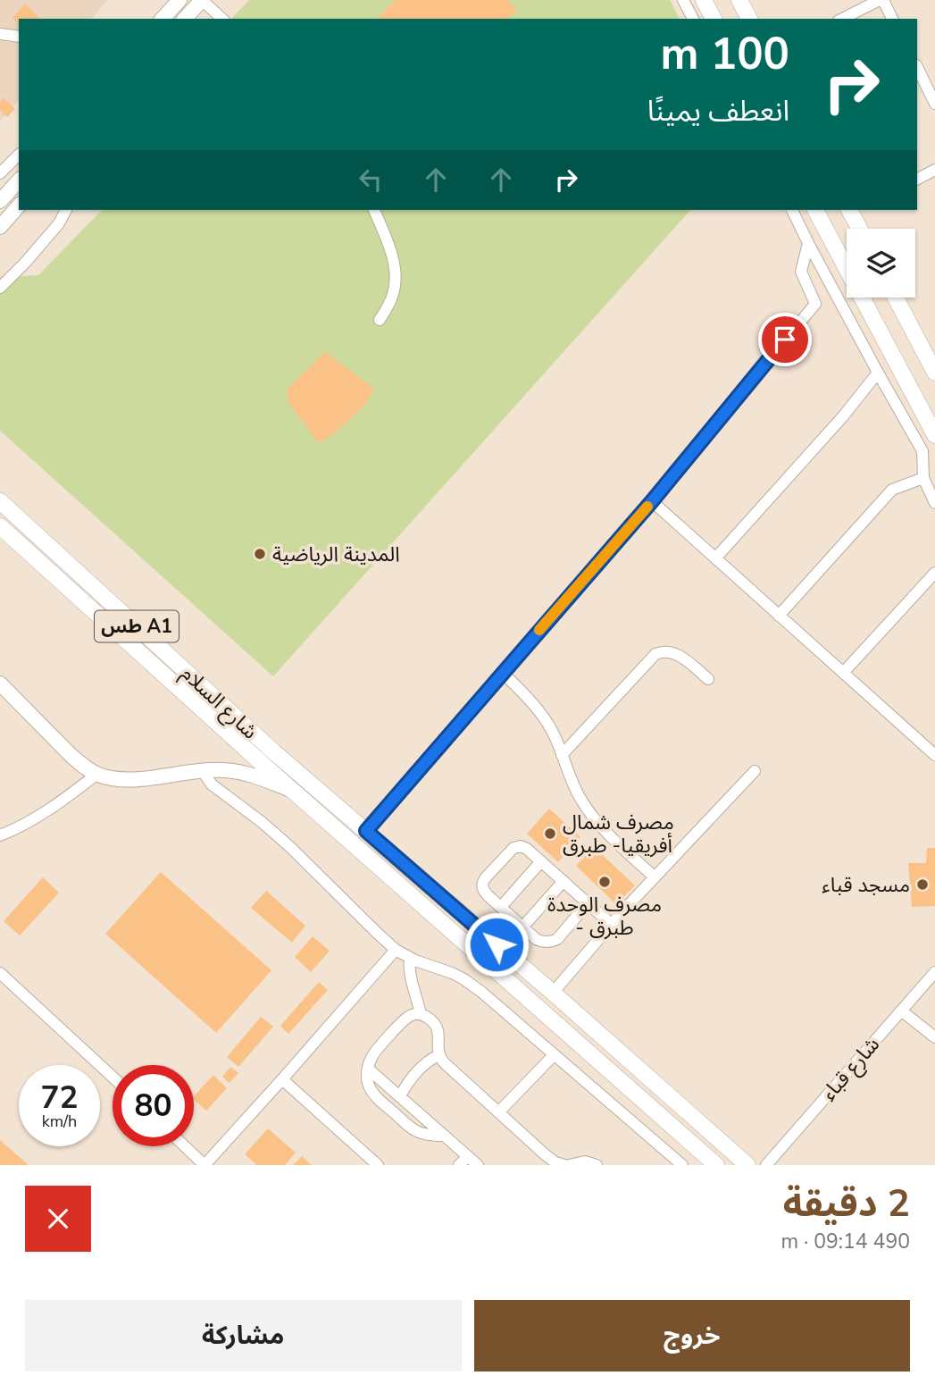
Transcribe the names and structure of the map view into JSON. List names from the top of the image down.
{
  "streets": {
    "highway": ["طس A1", "شارع السلام"],
    "street": ["شارع قباء"]
  },
  "crossings": [
    ["طس A1", "شارع السلام"]
  ],
  "places": [
    "المدينة الرياضية",
    "مصرف شمال أفريقيا- طبرق",
    "مصرف الوحدة - طبرق",
    "مسجد قباء"
  ],
  "page": {
    "turn": ["100 m", "انعطف يمينًا"],
    "speed": "72 km/h",
    "limit": "80",
    "heading": ["2 دقيقة", "490 m · 09:14"],
    "buttons": ["خروج", "مشاركة"]
  }
}
